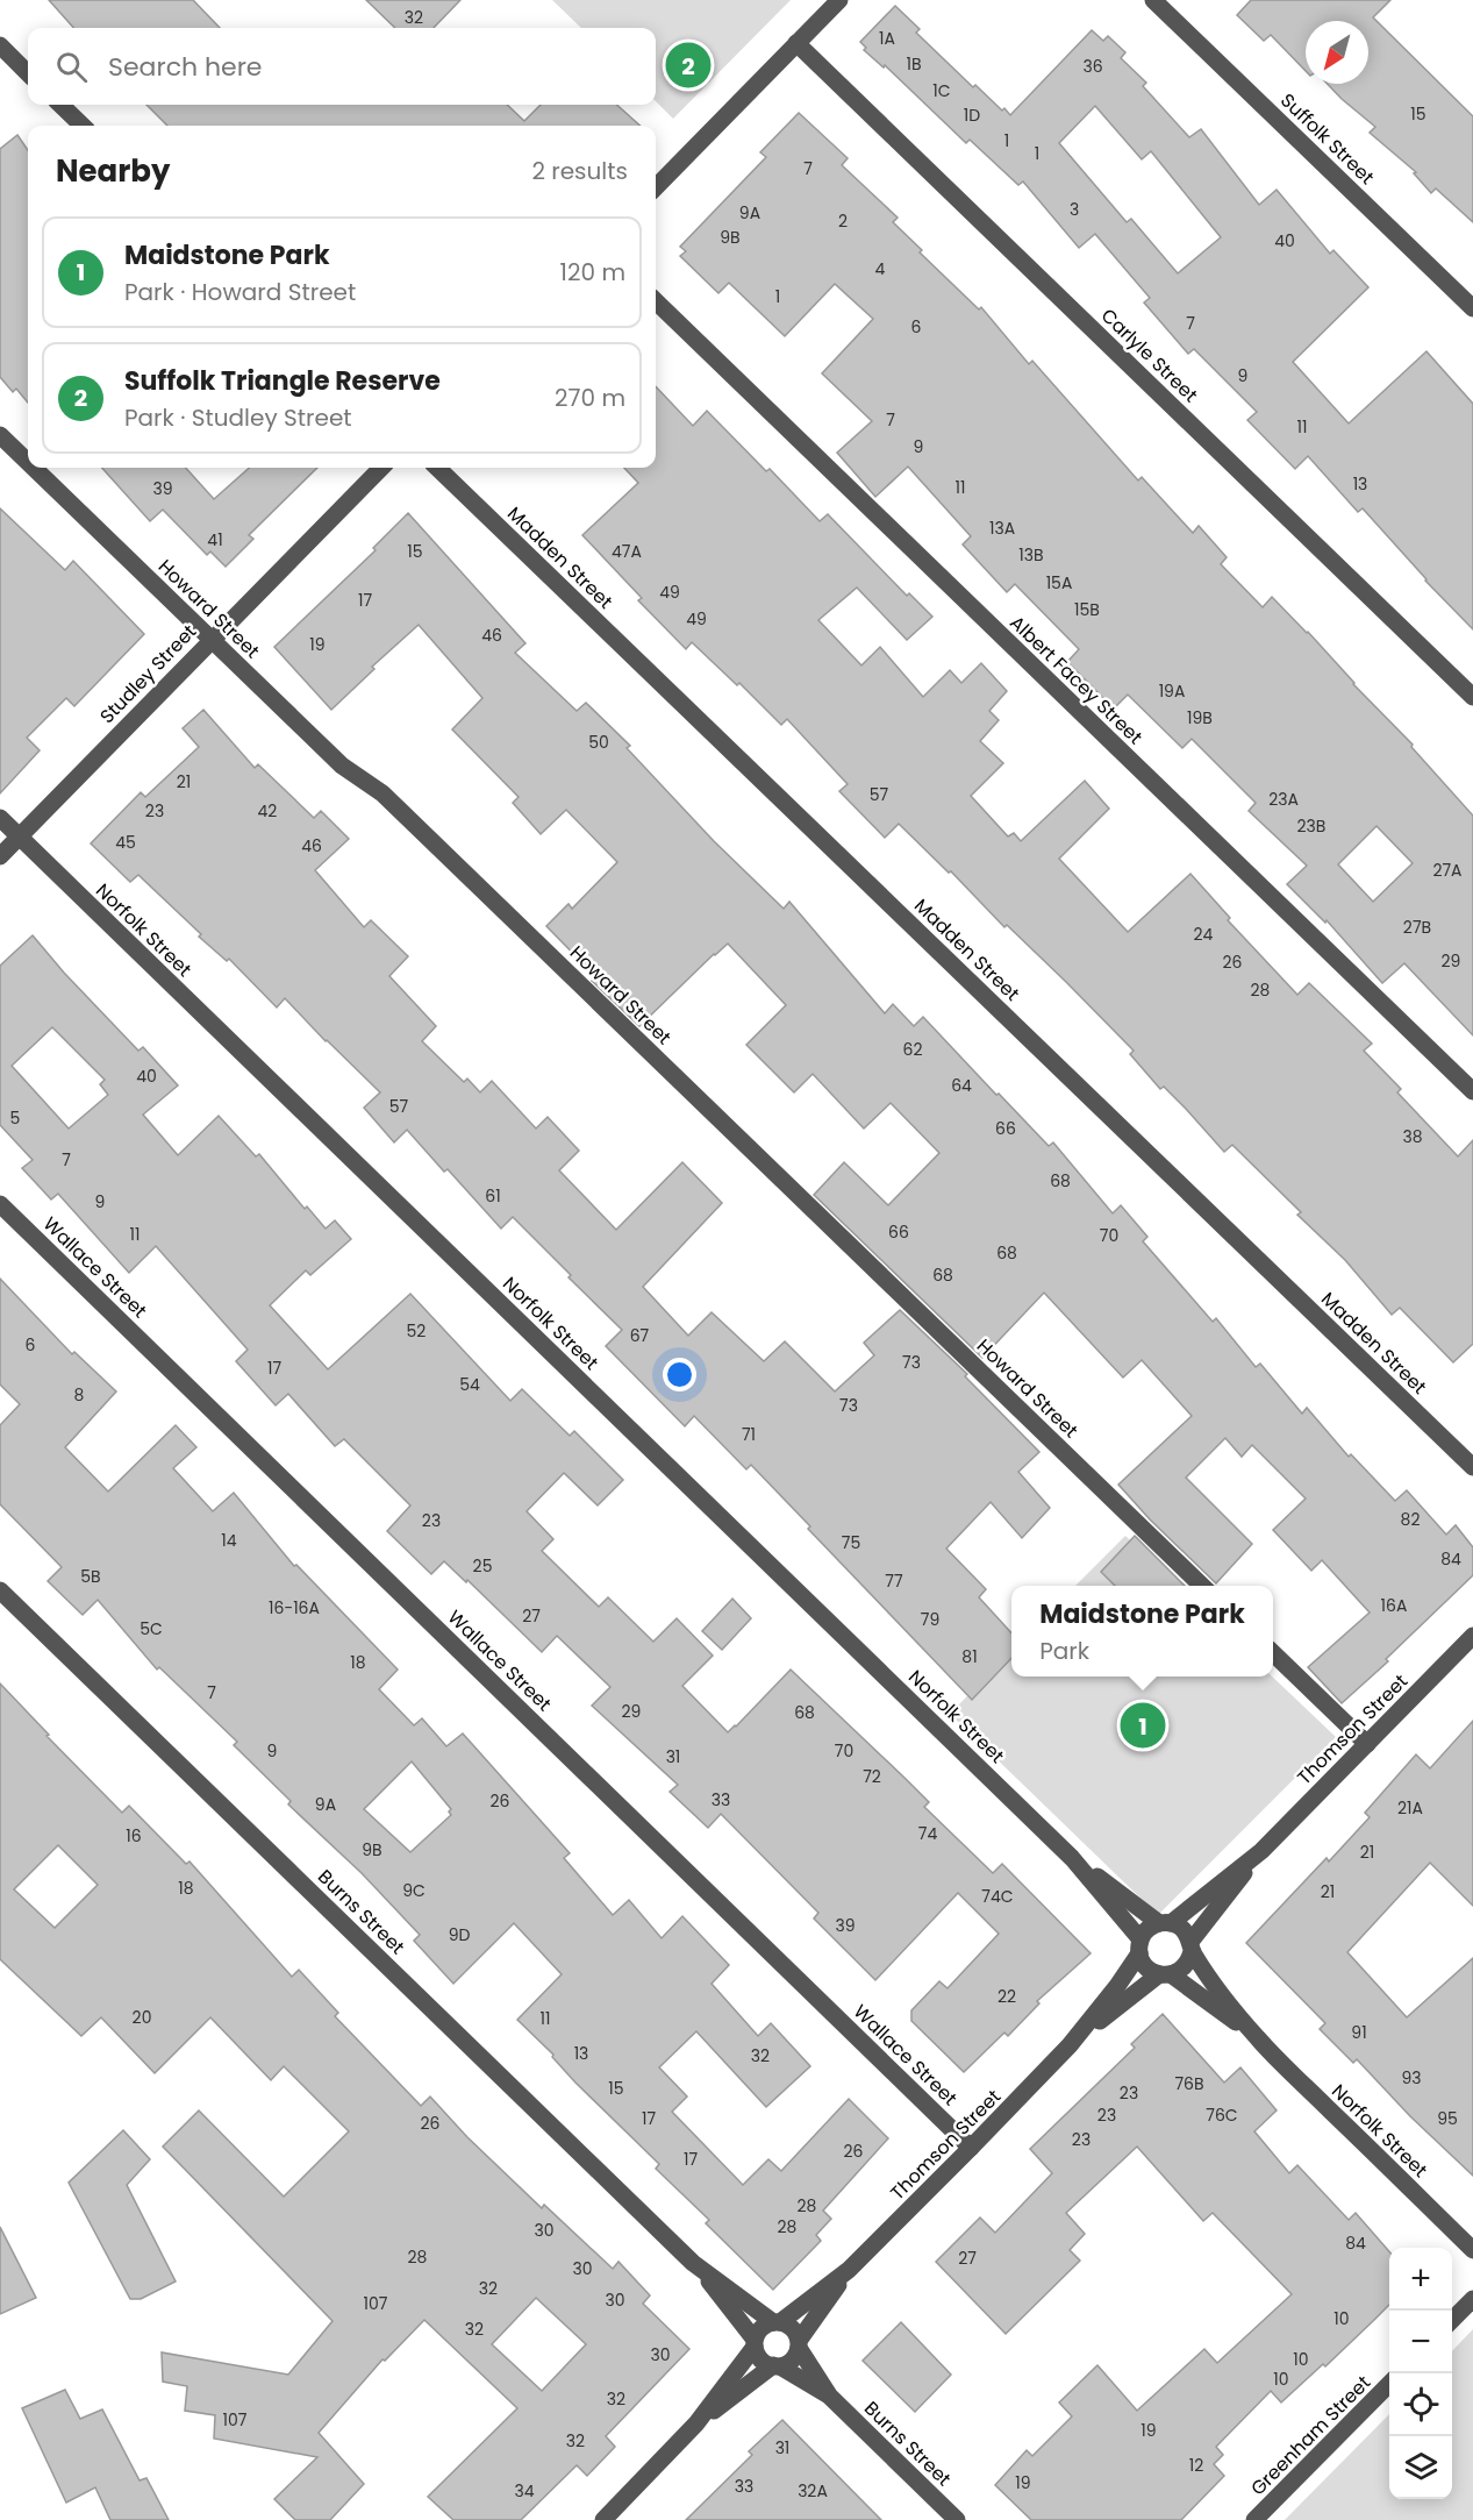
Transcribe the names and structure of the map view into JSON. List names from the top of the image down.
{
  "streets": {
    "street": [
      "Suffolk Street",
      "Carlyle Street",
      "Madden Street",
      "Howard Street",
      "Studley Street",
      "Albert Facey Street",
      "Norfolk Street",
      "Wallace Street",
      "Thomson Street",
      "Burns Street",
      "Greenham Street"
    ]
  },
  "crossings": [
    ["Howard Street", "Studley Street"],
    ["Studley Street", "Norfolk Street"],
    ["Norfolk Street", "Thomson Street"],
    ["Wallace Street", "Thomson Street"],
    ["Thomson Street", "Burns Street"]
  ],
  "house_numbers": [
    "32",
    "1A",
    "1B",
    "36",
    "1C",
    "15",
    "1D",
    "1",
    "1",
    "7",
    "3",
    "9A",
    "2",
    "9B",
    "40",
    "4",
    "1",
    "7",
    "6",
    "9",
    "7",
    "11",
    "9",
    "13",
    "11",
    "39",
    "13A",
    "41",
    "15",
    "47A",
    "13B",
    "15A",
    "49",
    "17",
    "15B",
    "49",
    "46",
    "19",
    "19A",
    "19B",
    "50",
    "21",
    "57",
    "23A",
    "23",
    "42",
    "23B",
    "45",
    "46",
    "27A",
    "27B",
    "24",
    "29",
    "26",
    "28",
    "62",
    "40",
    "64",
    "57",
    "5",
    "66",
    "38",
    "7",
    "68",
    "61",
    "9",
    "66",
    "11",
    "70",
    "68",
    "68",
    "52",
    "67",
    "6",
    "73",
    "17",
    "54",
    "8",
    "73",
    "71",
    "82",
    "23",
    "14",
    "75",
    "84",
    "25",
    "5B",
    "77",
    "16A",
    "16-16A",
    "27",
    "79",
    "5C",
    "81",
    "18",
    "7",
    "29",
    "68",
    "9",
    "70",
    "31",
    "72",
    "33",
    "26",
    "9A",
    "21A",
    "74",
    "16",
    "9B",
    "21",
    "18",
    "9C",
    "21",
    "74C",
    "39",
    "9D",
    "22",
    "20",
    "11",
    "91",
    "13",
    "32",
    "93",
    "76B",
    "15",
    "23",
    "23",
    "76C",
    "17",
    "95",
    "26",
    "23",
    "26",
    "17",
    "28",
    "28",
    "30",
    "84",
    "28",
    "27",
    "30",
    "32",
    "30",
    "107",
    "10",
    "32",
    "30",
    "10",
    "10",
    "32",
    "107",
    "19",
    "32",
    "31",
    "12",
    "19",
    "33",
    "34",
    "32A"
  ],
  "north": "bottom left",
  "page": {
    "search": "Search here",
    "pins": ["2", "1"],
    "heading": ["Nearby", "2 results"],
    "list": [
      {
        "mark": "1",
        "name": "Maidstone Park",
        "note": "Park · Howard Street",
        "value": "120 m"
      },
      {
        "mark": "2",
        "name": "Suffolk Triangle Reserve",
        "note": "Park · Studley Street",
        "value": "270 m"
      }
    ],
    "popup": ["Maidstone Park", "Park"],
    "map_buttons": ["+", "−"]
  }
}
